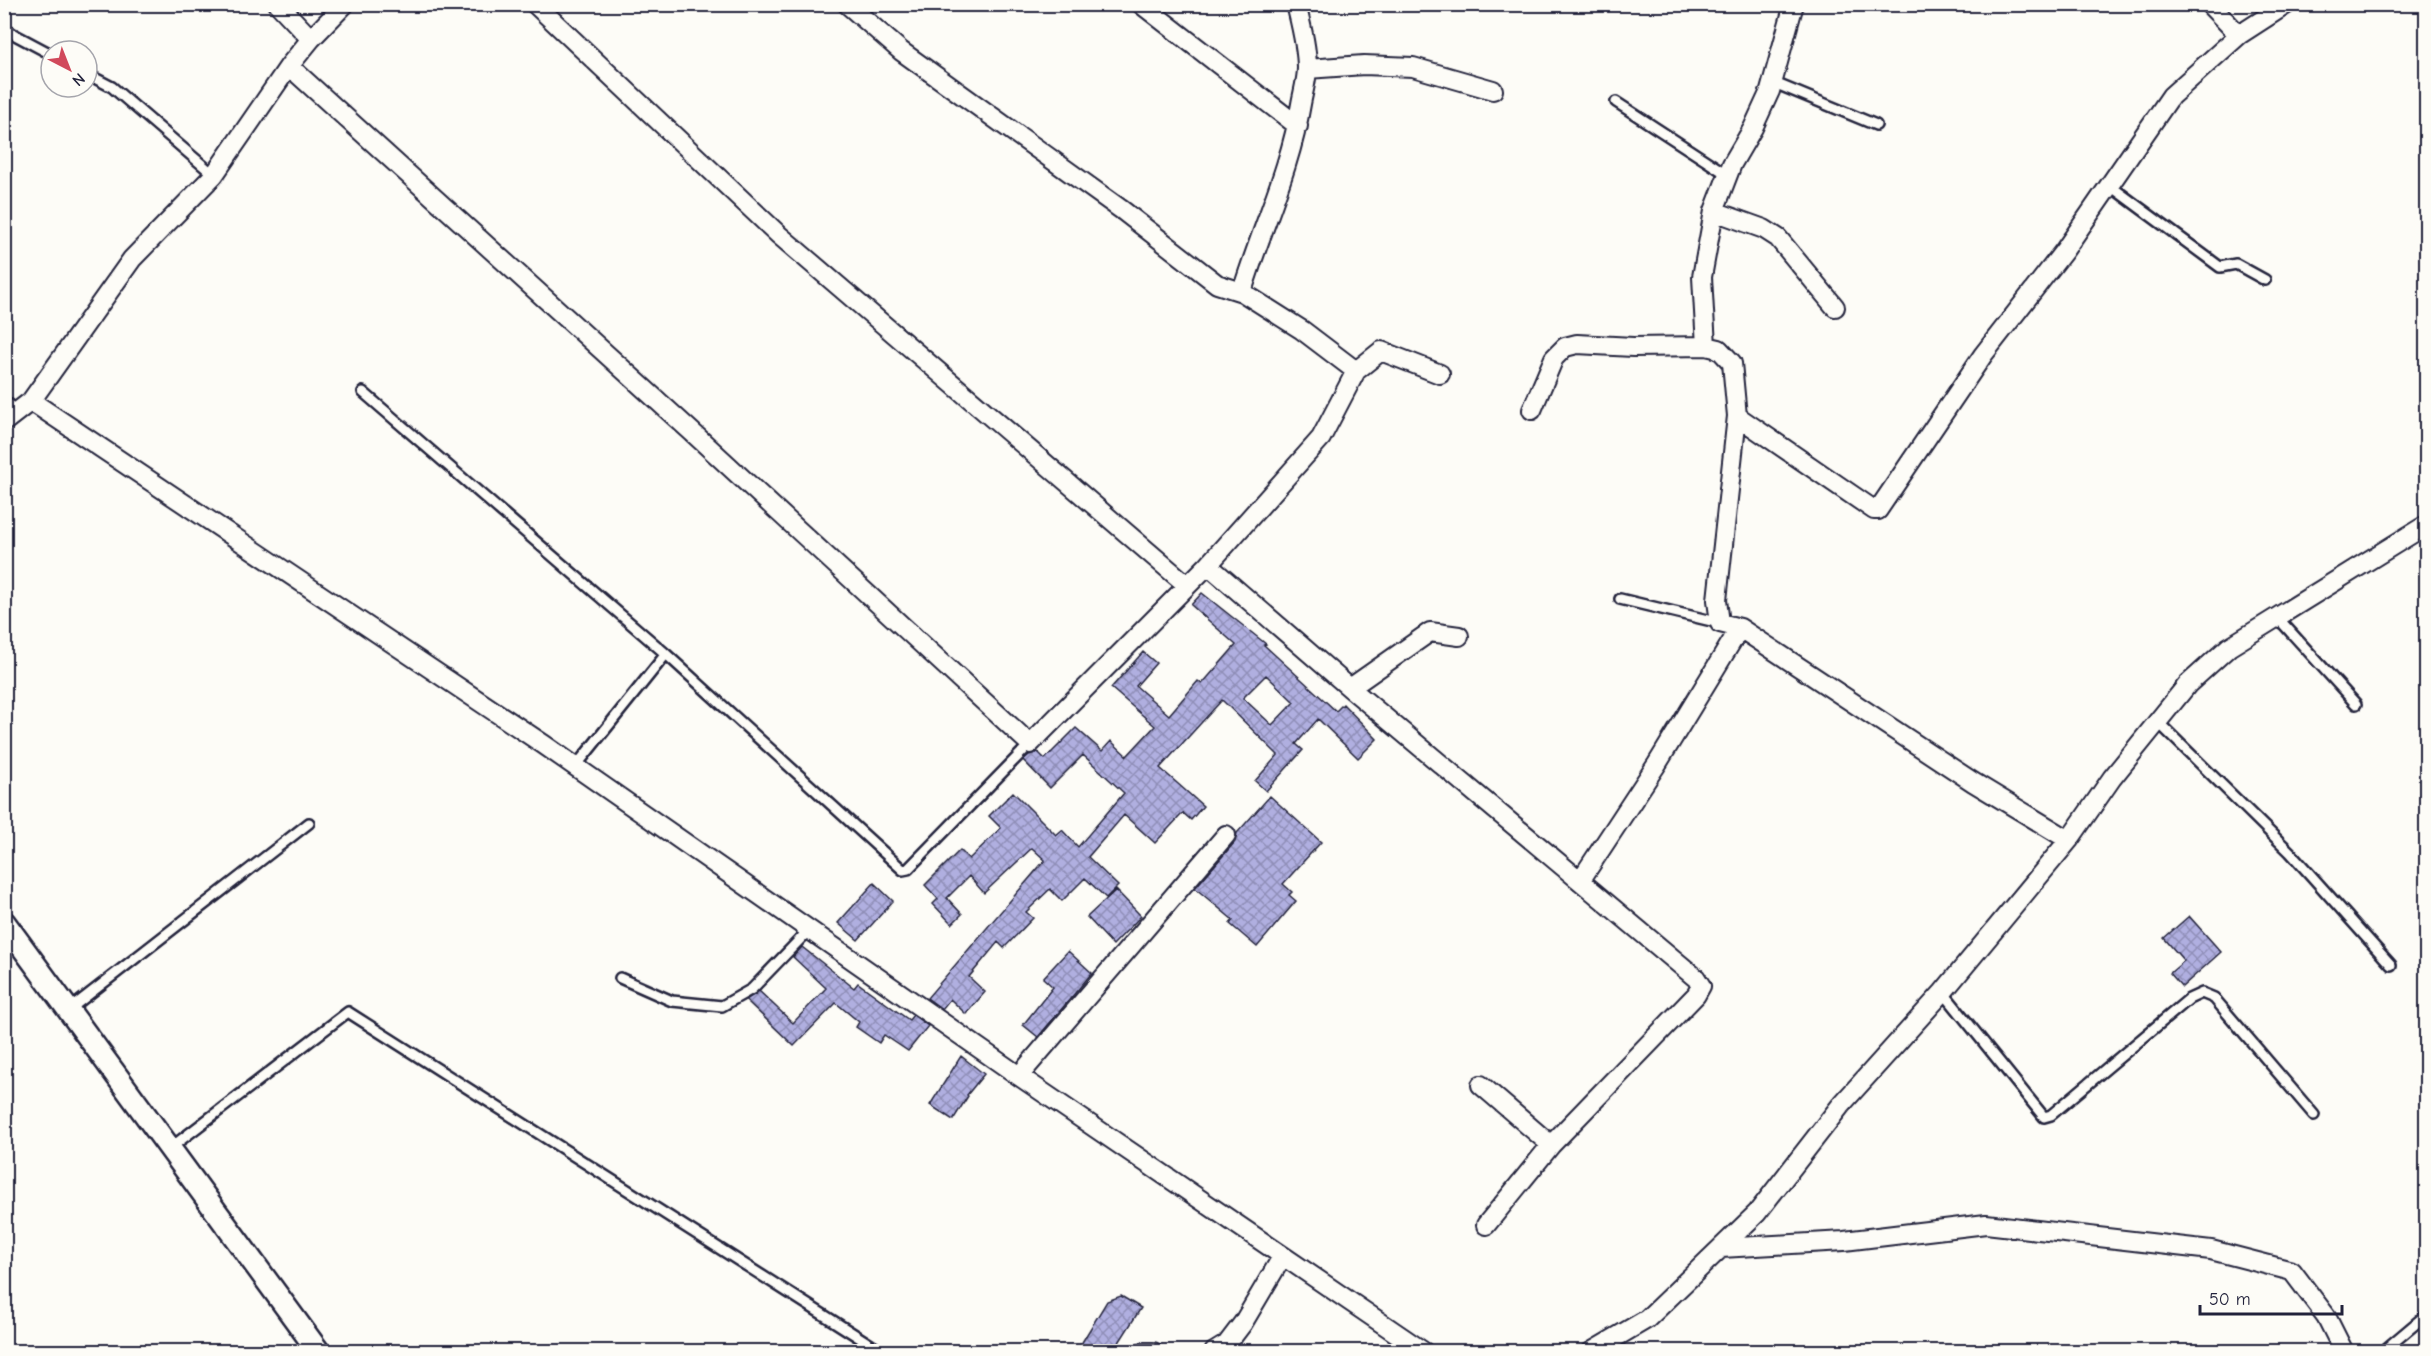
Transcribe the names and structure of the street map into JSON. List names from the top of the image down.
{
  "scale_bar": "50 m",
  "north": "bottom right"
}
